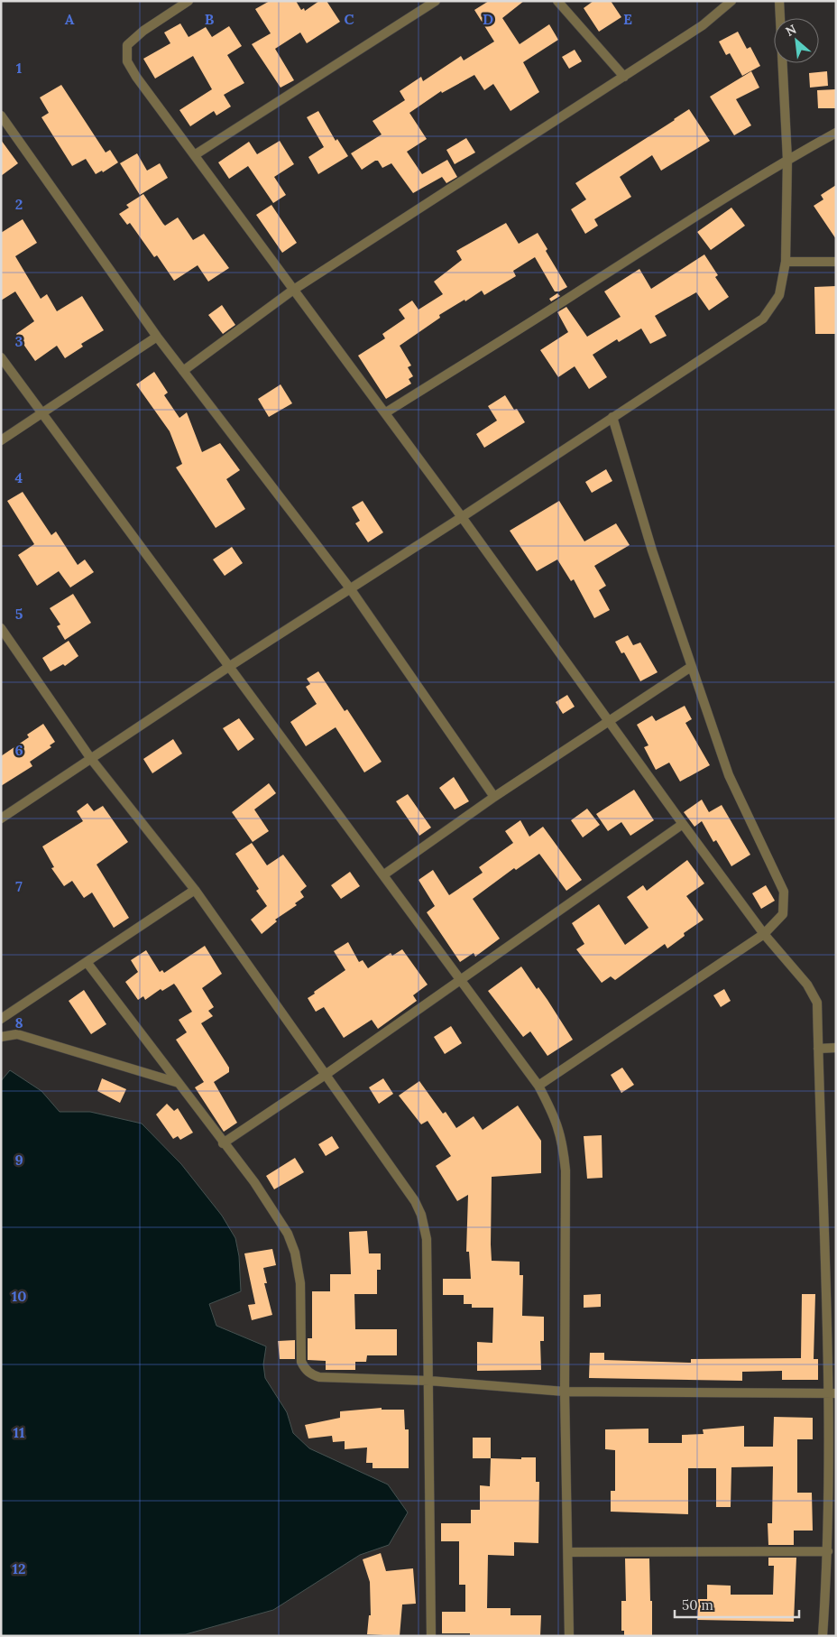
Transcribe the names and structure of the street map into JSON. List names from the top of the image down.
{
  "scale_bar": "50 m",
  "north": "top left",
  "grid": {
    "columns": [
      "A",
      "B",
      "C",
      "D",
      "E"
    ],
    "rows": [
      "1",
      "2",
      "3",
      "4",
      "5",
      "6",
      "7",
      "8",
      "9",
      "10",
      "11",
      "12"
    ]
  }
}
